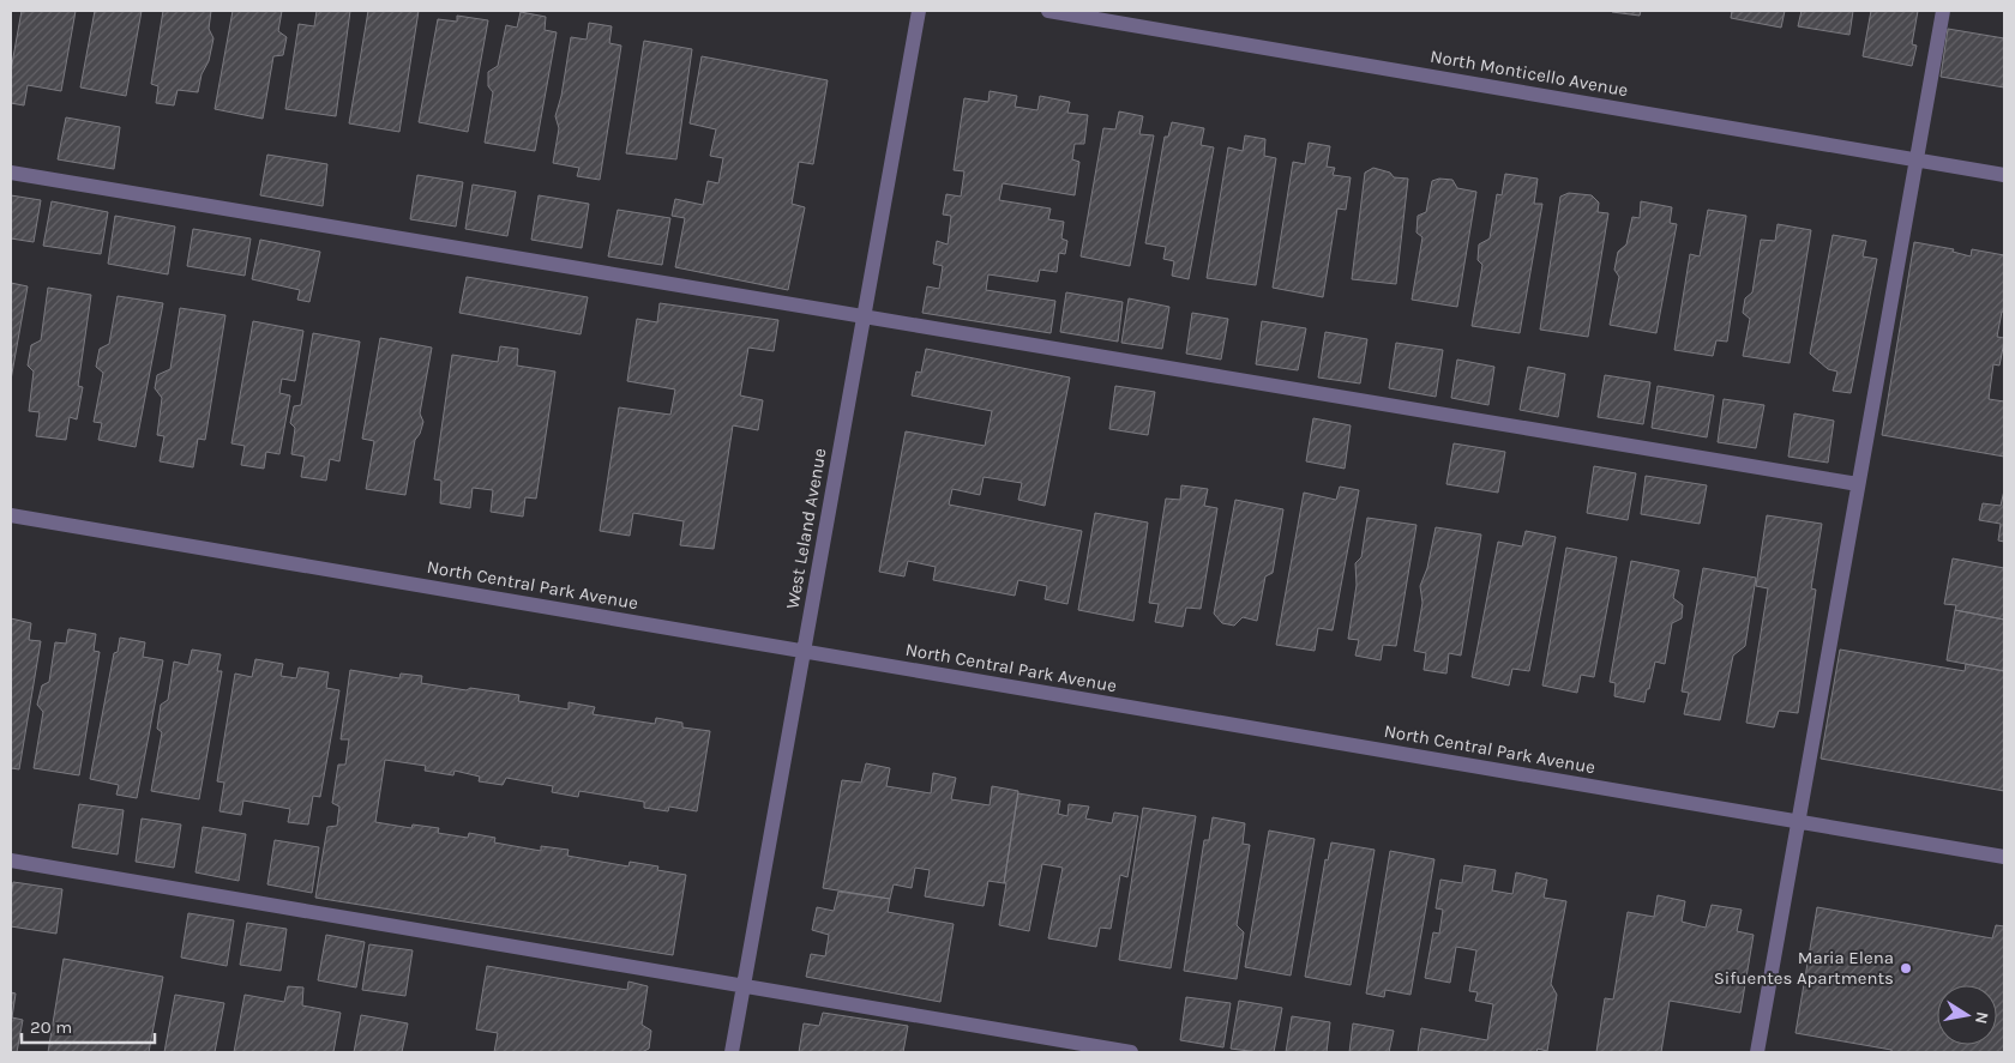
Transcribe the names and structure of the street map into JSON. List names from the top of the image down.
{
  "streets": {
    "street": ["North Monticello Avenue", "West Leland Avenue", "North Central Park Avenue"]
  },
  "crossings": [
    ["West Leland Avenue", "North Central Park Avenue"]
  ],
  "places": ["Maria Elena Sifuentes Apartments"],
  "scale_bar": "20 m",
  "north": "right"
}
